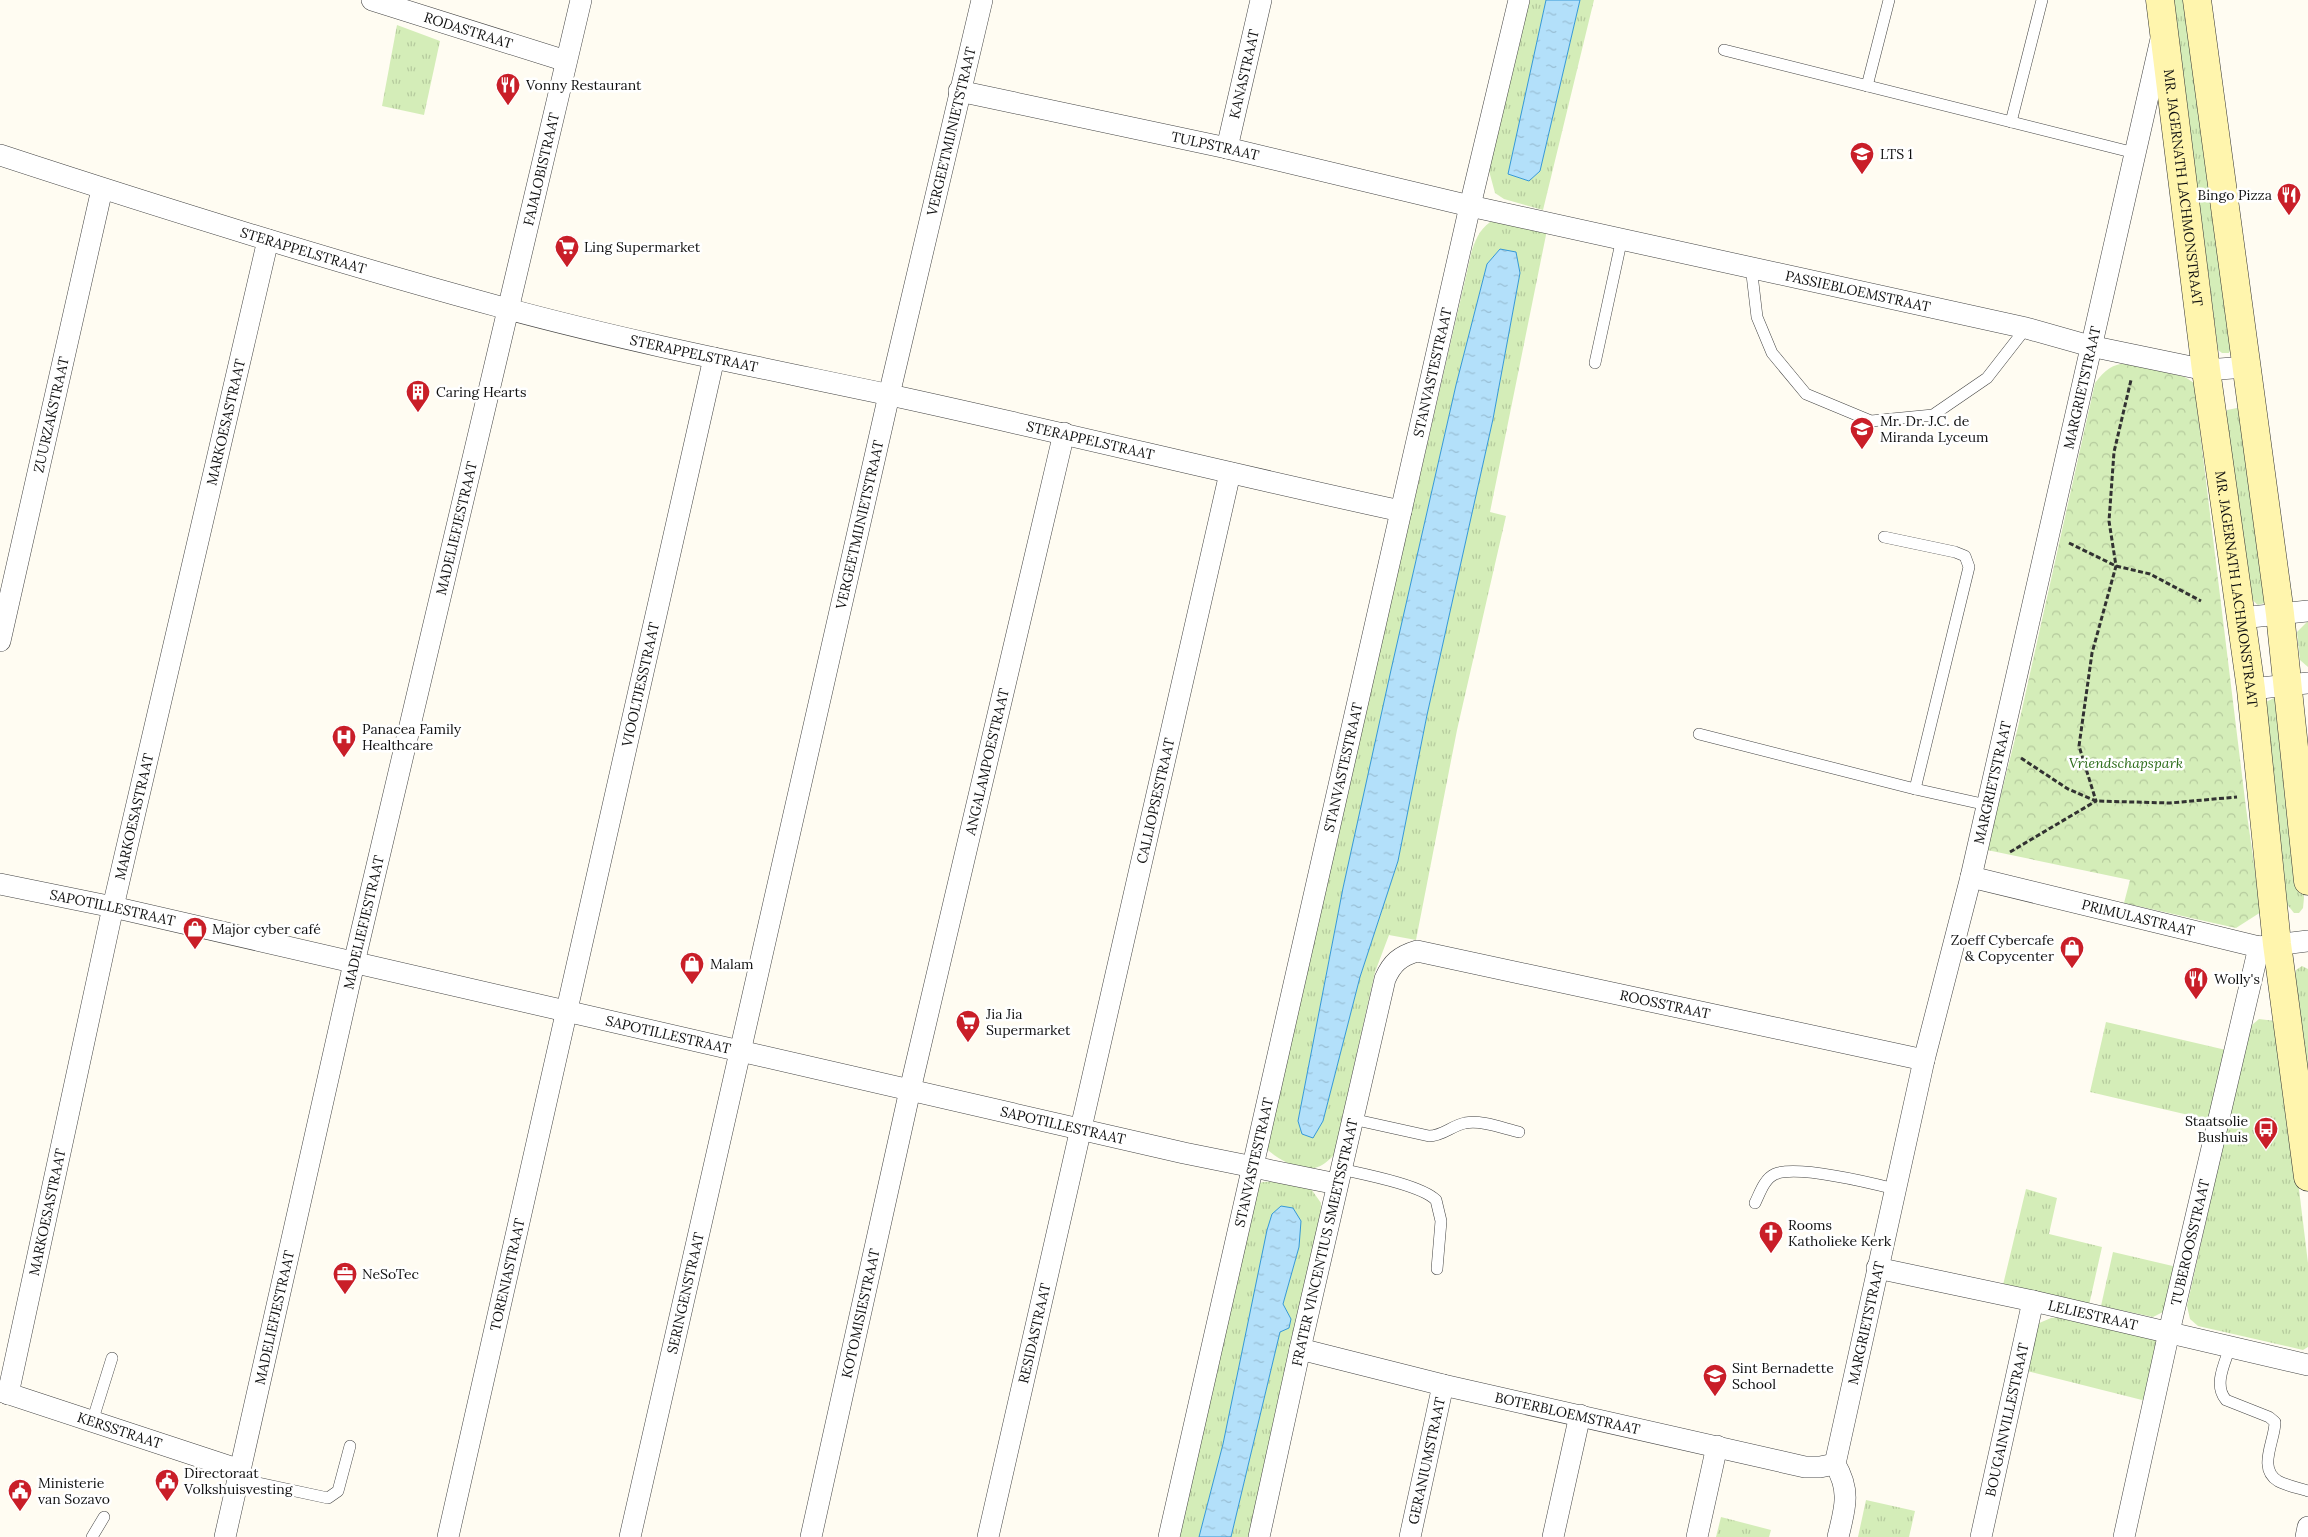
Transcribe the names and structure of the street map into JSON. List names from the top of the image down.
{
  "streets": {
    "main road": ["MR. JAGERNATH LACHMONSTRAAT"],
    "street": [
      "RODASTRAAT",
      "KANASTRAAT",
      "VERGEETMIJNIETSTRAAT",
      "TULPSTRAAT",
      "FAJALOBISTRAAT",
      "STERAPPELSTRAAT",
      "PASSIEBLOEMSTRAAT",
      "STANVASTESTRAAT",
      "MARGRIETSTRAAT",
      "ZUURZAKSTRAAT",
      "MARKOESASTRAAT",
      "MADELIEFJESTRAAT",
      "VIOOLTJESSTRAAT",
      "ANGALAMPOESTRAAT",
      "CALLIOPSESTRAAT",
      "SAPOTILLESTRAAT",
      "PRIMULASTRAAT",
      "ROOSSTRAAT",
      "FRATER VINCENTIUS SMEETSSTRAAT",
      "TUBEROOSSTRAAT",
      "TORENIASTRAAT",
      "SERINGENSTRAAT",
      "KOTOMISIESTRAAT",
      "LELIESTRAAT",
      "RESIDASTRAAT",
      "BOTERBLOEMSTRAAT",
      "BOUGAINVILLESTRAAT",
      "KERSSTRAAT",
      "GERANIUMSTRAAT"
    ]
  },
  "crossings": [
    ["RODASTRAAT", "FAJALOBISTRAAT"],
    ["KANASTRAAT", "TULPSTRAAT"],
    ["VERGEETMIJNIETSTRAAT", "TULPSTRAAT"],
    ["VERGEETMIJNIETSTRAAT", "STERAPPELSTRAAT"],
    ["VERGEETMIJNIETSTRAAT", "SAPOTILLESTRAAT"],
    ["VERGEETMIJNIETSTRAAT", "SERINGENSTRAAT"],
    ["TULPSTRAAT", "PASSIEBLOEMSTRAAT"],
    ["TULPSTRAAT", "STANVASTESTRAAT"],
    ["FAJALOBISTRAAT", "STERAPPELSTRAAT"],
    ["FAJALOBISTRAAT", "MADELIEFJESTRAAT"],
    ["MR. JAGERNATH LACHMONSTRAAT", "PASSIEBLOEMSTRAAT"],
    ["MR. JAGERNATH LACHMONSTRAAT", "MARGRIETSTRAAT"],
    ["MR. JAGERNATH LACHMONSTRAAT", "PRIMULASTRAAT"],
    ["MR. JAGERNATH LACHMONSTRAAT", "TUBEROOSSTRAAT"],
    ["STERAPPELSTRAAT", "STANVASTESTRAAT"],
    ["STERAPPELSTRAAT", "ZUURZAKSTRAAT"],
    ["STERAPPELSTRAAT", "MARKOESASTRAAT"],
    ["STERAPPELSTRAAT", "MADELIEFJESTRAAT"],
    ["STERAPPELSTRAAT", "VIOOLTJESSTRAAT"],
    ["STERAPPELSTRAAT", "ANGALAMPOESTRAAT"],
    ["STERAPPELSTRAAT", "CALLIOPSESTRAAT"],
    ["PASSIEBLOEMSTRAAT", "STANVASTESTRAAT"],
    ["PASSIEBLOEMSTRAAT", "MARGRIETSTRAAT"],
    ["STANVASTESTRAAT", "SAPOTILLESTRAAT"],
    ["MARGRIETSTRAAT", "PRIMULASTRAAT"],
    ["MARGRIETSTRAAT", "ROOSSTRAAT"],
    ["MARGRIETSTRAAT", "LELIESTRAAT"],
    ["MARGRIETSTRAAT", "BOTERBLOEMSTRAAT"],
    ["MARKOESASTRAAT", "SAPOTILLESTRAAT"],
    ["MARKOESASTRAAT", "KERSSTRAAT"],
    ["MADELIEFJESTRAAT", "SAPOTILLESTRAAT"],
    ["MADELIEFJESTRAAT", "KERSSTRAAT"],
    ["VIOOLTJESSTRAAT", "SAPOTILLESTRAAT"],
    ["VIOOLTJESSTRAAT", "TORENIASTRAAT"],
    ["ANGALAMPOESTRAAT", "SAPOTILLESTRAAT"],
    ["ANGALAMPOESTRAAT", "KOTOMISIESTRAAT"],
    ["CALLIOPSESTRAAT", "SAPOTILLESTRAAT"],
    ["CALLIOPSESTRAAT", "RESIDASTRAAT"],
    ["SAPOTILLESTRAAT", "FRATER VINCENTIUS SMEETSSTRAAT"],
    ["SAPOTILLESTRAAT", "TORENIASTRAAT"],
    ["SAPOTILLESTRAAT", "SERINGENSTRAAT"],
    ["SAPOTILLESTRAAT", "KOTOMISIESTRAAT"],
    ["SAPOTILLESTRAAT", "RESIDASTRAAT"],
    ["PRIMULASTRAAT", "TUBEROOSSTRAAT"],
    ["ROOSSTRAAT", "FRATER VINCENTIUS SMEETSSTRAAT"],
    ["FRATER VINCENTIUS SMEETSSTRAAT", "BOTERBLOEMSTRAAT"],
    ["TUBEROOSSTRAAT", "LELIESTRAAT"],
    ["LELIESTRAAT", "BOUGAINVILLESTRAAT"],
    ["BOTERBLOEMSTRAAT", "GERANIUMSTRAAT"]
  ],
  "parks": ["Vriendschapspark"],
  "places": {
    "restaurant": ["Vonny Restaurant", "Bingo Pizza", "Wolly's"],
    "school or university": ["LTS 1", "Mr. Dr. J.C. de Miranda Lyceum", "Sint Bernadette School"],
    "supermarket": ["Ling Supermarket", "Jia Jia Supermarket"],
    "building": ["Caring Hearts"],
    "hospital": ["Panacea Family Healthcare"],
    "shop": ["Major cyber café", "Zoeff Cybercafe & Copycenter", "Malam"],
    "bus stop": ["Staatsolie Bushuis"],
    "church": ["Rooms Katholieke Kerk"],
    "office": ["NeSoTec"],
    "public building": ["Directoraat Volkshuisvesting", "Ministerie van Sozavo"]
  }
}
